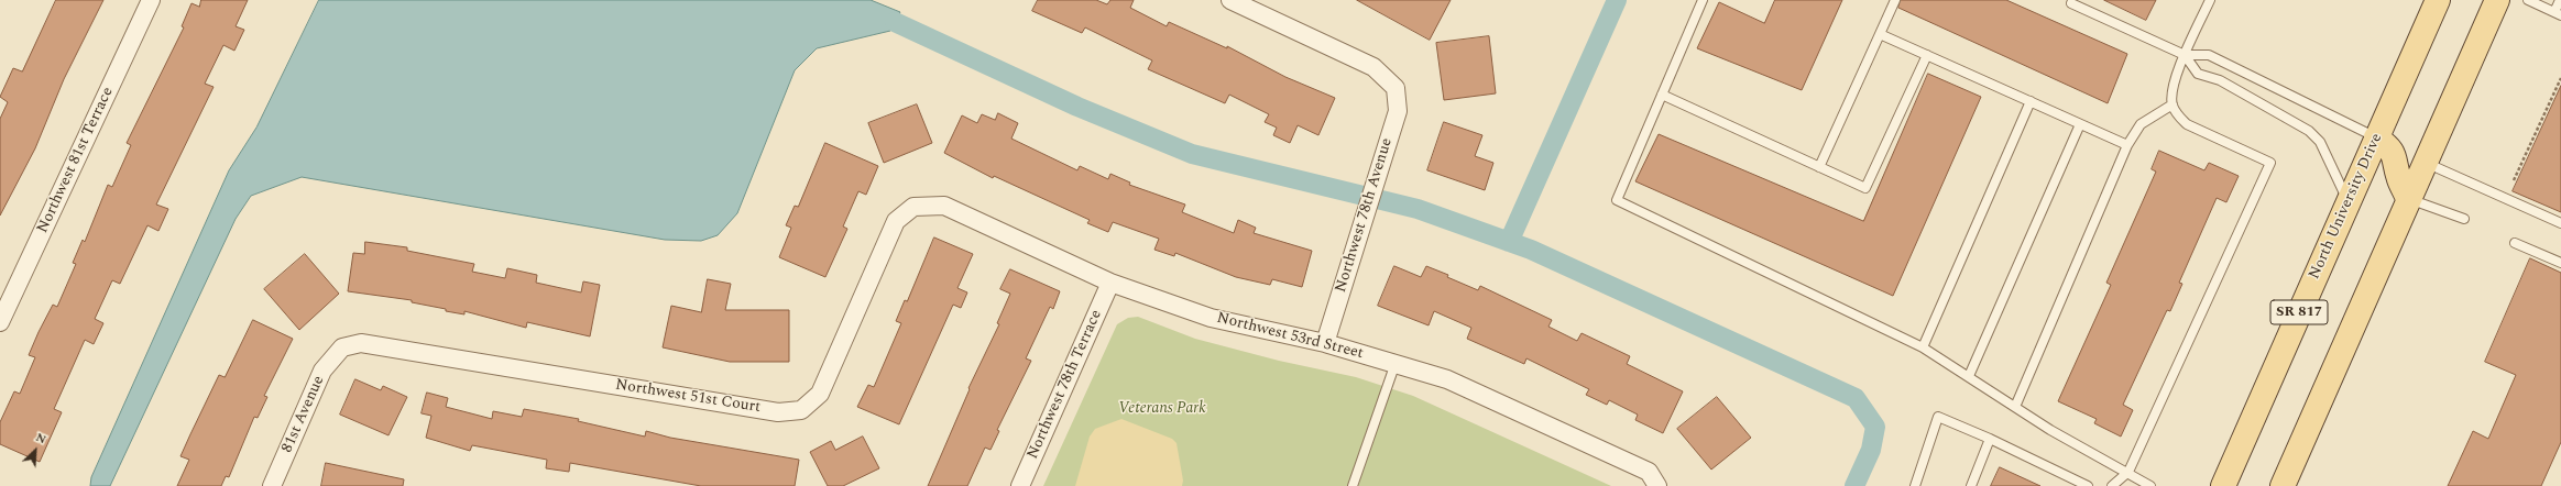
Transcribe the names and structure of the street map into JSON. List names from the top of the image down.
{
  "streets": {
    "main road": ["North University Drive", "SR 817"],
    "street": [
      "Northwest 81st Terrace",
      "Northwest 78th Avenue",
      "Northwest 53rd Street",
      "Northwest 78th Terrace",
      "Northwest 51st Court",
      "81st Avenue"
    ]
  },
  "crossings": [
    ["Northwest 78th Avenue", "Northwest 53rd Street"],
    ["Northwest 53rd Street", "Northwest 78th Terrace"],
    ["Northwest 53rd Street", "Northwest 51st Court"],
    ["Northwest 51st Court", "81st Avenue"]
  ],
  "parks": ["Veterans Park"],
  "north": "top right"
}
